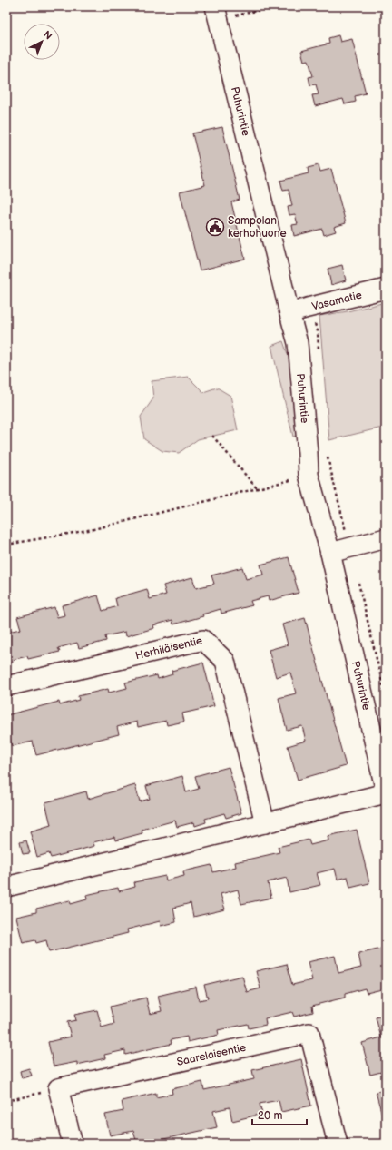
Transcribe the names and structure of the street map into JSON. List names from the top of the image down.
{
  "streets": {
    "street": [
      "Puhurintie",
      "Vasamatie",
      "Herhiläisentie",
      "Saarelaisentie"
    ]
  },
  "crossings": [
    ["Puhurintie", "Vasamatie"]
  ],
  "places": {
    "public building": ["Sampolan kerhohuone"]
  },
  "scale_bar": "20 m",
  "north": "top right"
}
